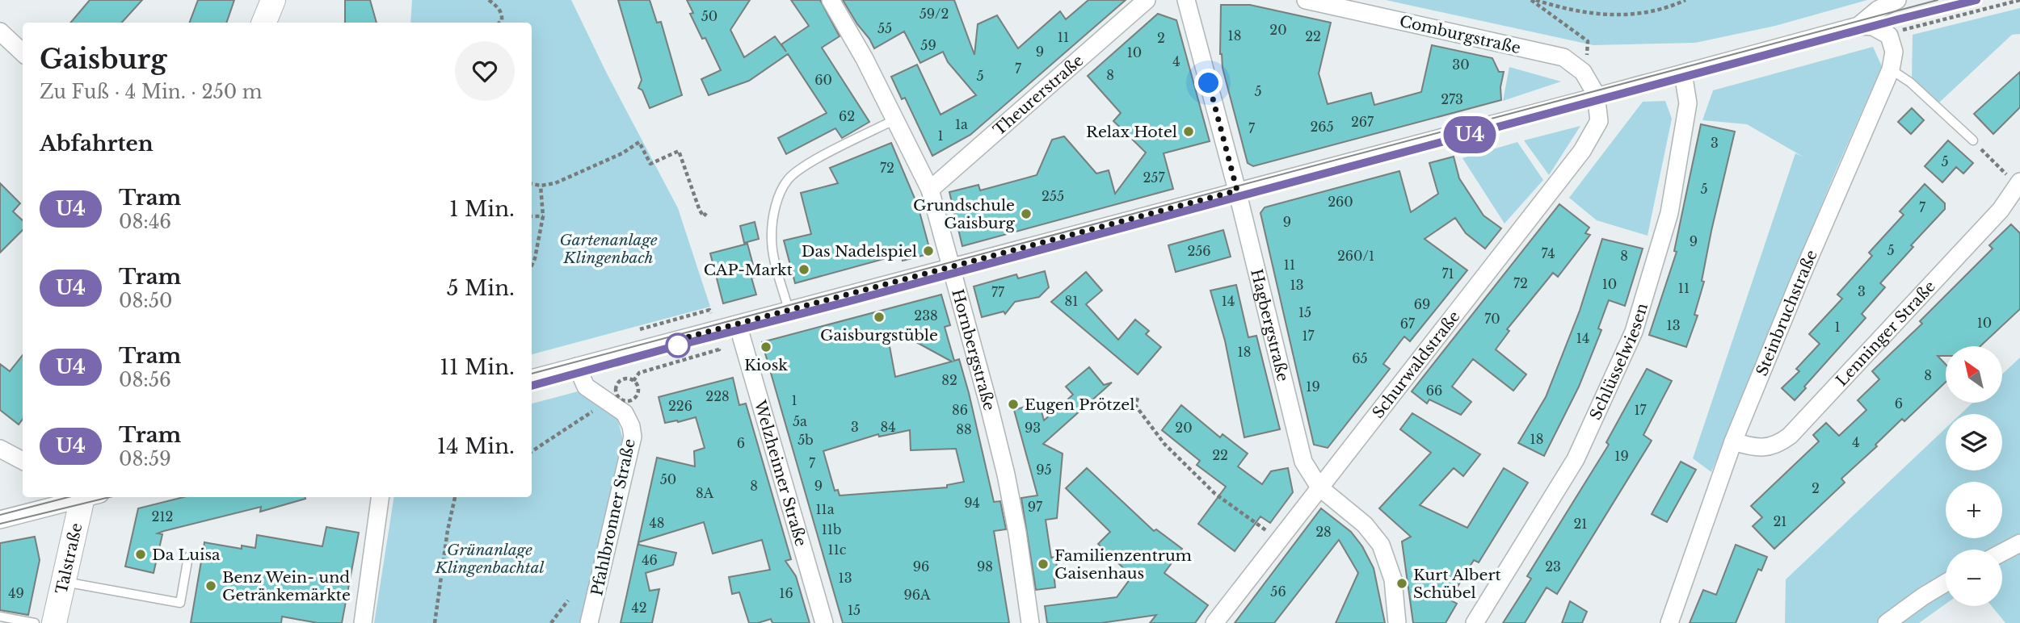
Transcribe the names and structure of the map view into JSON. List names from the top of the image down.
{
  "streets": {
    "main road": ["Talstraße"],
    "street": [
      "Comburgstraße",
      "Theurerstraße",
      "Steinbruchstraße",
      "Hagbergstraße",
      "Lenninger Straße",
      "Hornbergstraße",
      "Schlüsselwiesen",
      "Schurwaldstraße",
      "Welzheimer Straße",
      "Pfahlbronner Straße"
    ]
  },
  "crossings": [
    ["Comburgstraße", "Schurwaldstraße"],
    ["Theurerstraße", "Hornbergstraße"],
    ["Steinbruchstraße", "Lenninger Straße"],
    ["Hagbergstraße", "Schurwaldstraße"]
  ],
  "parks": ["Gartenanlage Klingenbach", "Grünanlage Klingenbachtal"],
  "places": [
    "Relax Hotel",
    "Grundschule Gaisburg",
    "Das Nadelspiel",
    "CAP-Markt",
    "Gaisburgstüble",
    "Kiosk",
    "Eugen Prötzel",
    "Da Luisa",
    "Familienzentrum Gaisenhaus",
    "Kurt Albert Schübel",
    "Benz Wein- und Getränkemärkte"
  ],
  "lines": ["tram line U4"],
  "house_numbers": [
    "59/2",
    "50",
    "55",
    "20",
    "18",
    "22",
    "11",
    "2",
    "59",
    "9",
    "10",
    "4",
    "30",
    "7",
    "8",
    "5",
    "60",
    "5",
    "273",
    "62",
    "267",
    "1a",
    "265",
    "7",
    "1",
    "3",
    "5",
    "72",
    "257",
    "5",
    "255",
    "260",
    "7",
    "9",
    "9",
    "5",
    "256",
    "74",
    "260/1",
    "8",
    "11",
    "71",
    "72",
    "10",
    "13",
    "11",
    "3",
    "77",
    "81",
    "14",
    "69",
    "15",
    "238",
    "70",
    "10",
    "67",
    "13",
    "1",
    "17",
    "14",
    "18",
    "65",
    "8",
    "82",
    "19",
    "66",
    "228",
    "1",
    "6",
    "226",
    "86",
    "17",
    "5a",
    "3",
    "84",
    "93",
    "20",
    "88",
    "18",
    "5b",
    "4",
    "6",
    "22",
    "19",
    "7",
    "95",
    "50",
    "8",
    "9",
    "2",
    "8A",
    "94",
    "97",
    "11a",
    "212",
    "21",
    "48",
    "21",
    "11b",
    "28",
    "11c",
    "46",
    "96",
    "98",
    "23",
    "13",
    "56",
    "49",
    "16",
    "96A",
    "42",
    "15"
  ],
  "north": "top left",
  "page": {
    "on_map": "U4",
    "heading": [
      ["Gaisburg", "Zu Fuß · 4 Min. · 250 m"],
      "Abfahrten"
    ],
    "list": [
      {
        "mark": "U4",
        "name": "Tram",
        "note": "08:46",
        "value": "1 Min."
      },
      {
        "mark": "U4",
        "name": "Tram",
        "note": "08:50",
        "value": "5 Min."
      },
      {
        "mark": "U4",
        "name": "Tram",
        "note": "08:56",
        "value": "11 Min."
      },
      {
        "mark": "U4",
        "name": "Tram",
        "note": "08:59",
        "value": "14 Min."
      }
    ],
    "map_buttons": ["+", "−"]
  }
}
